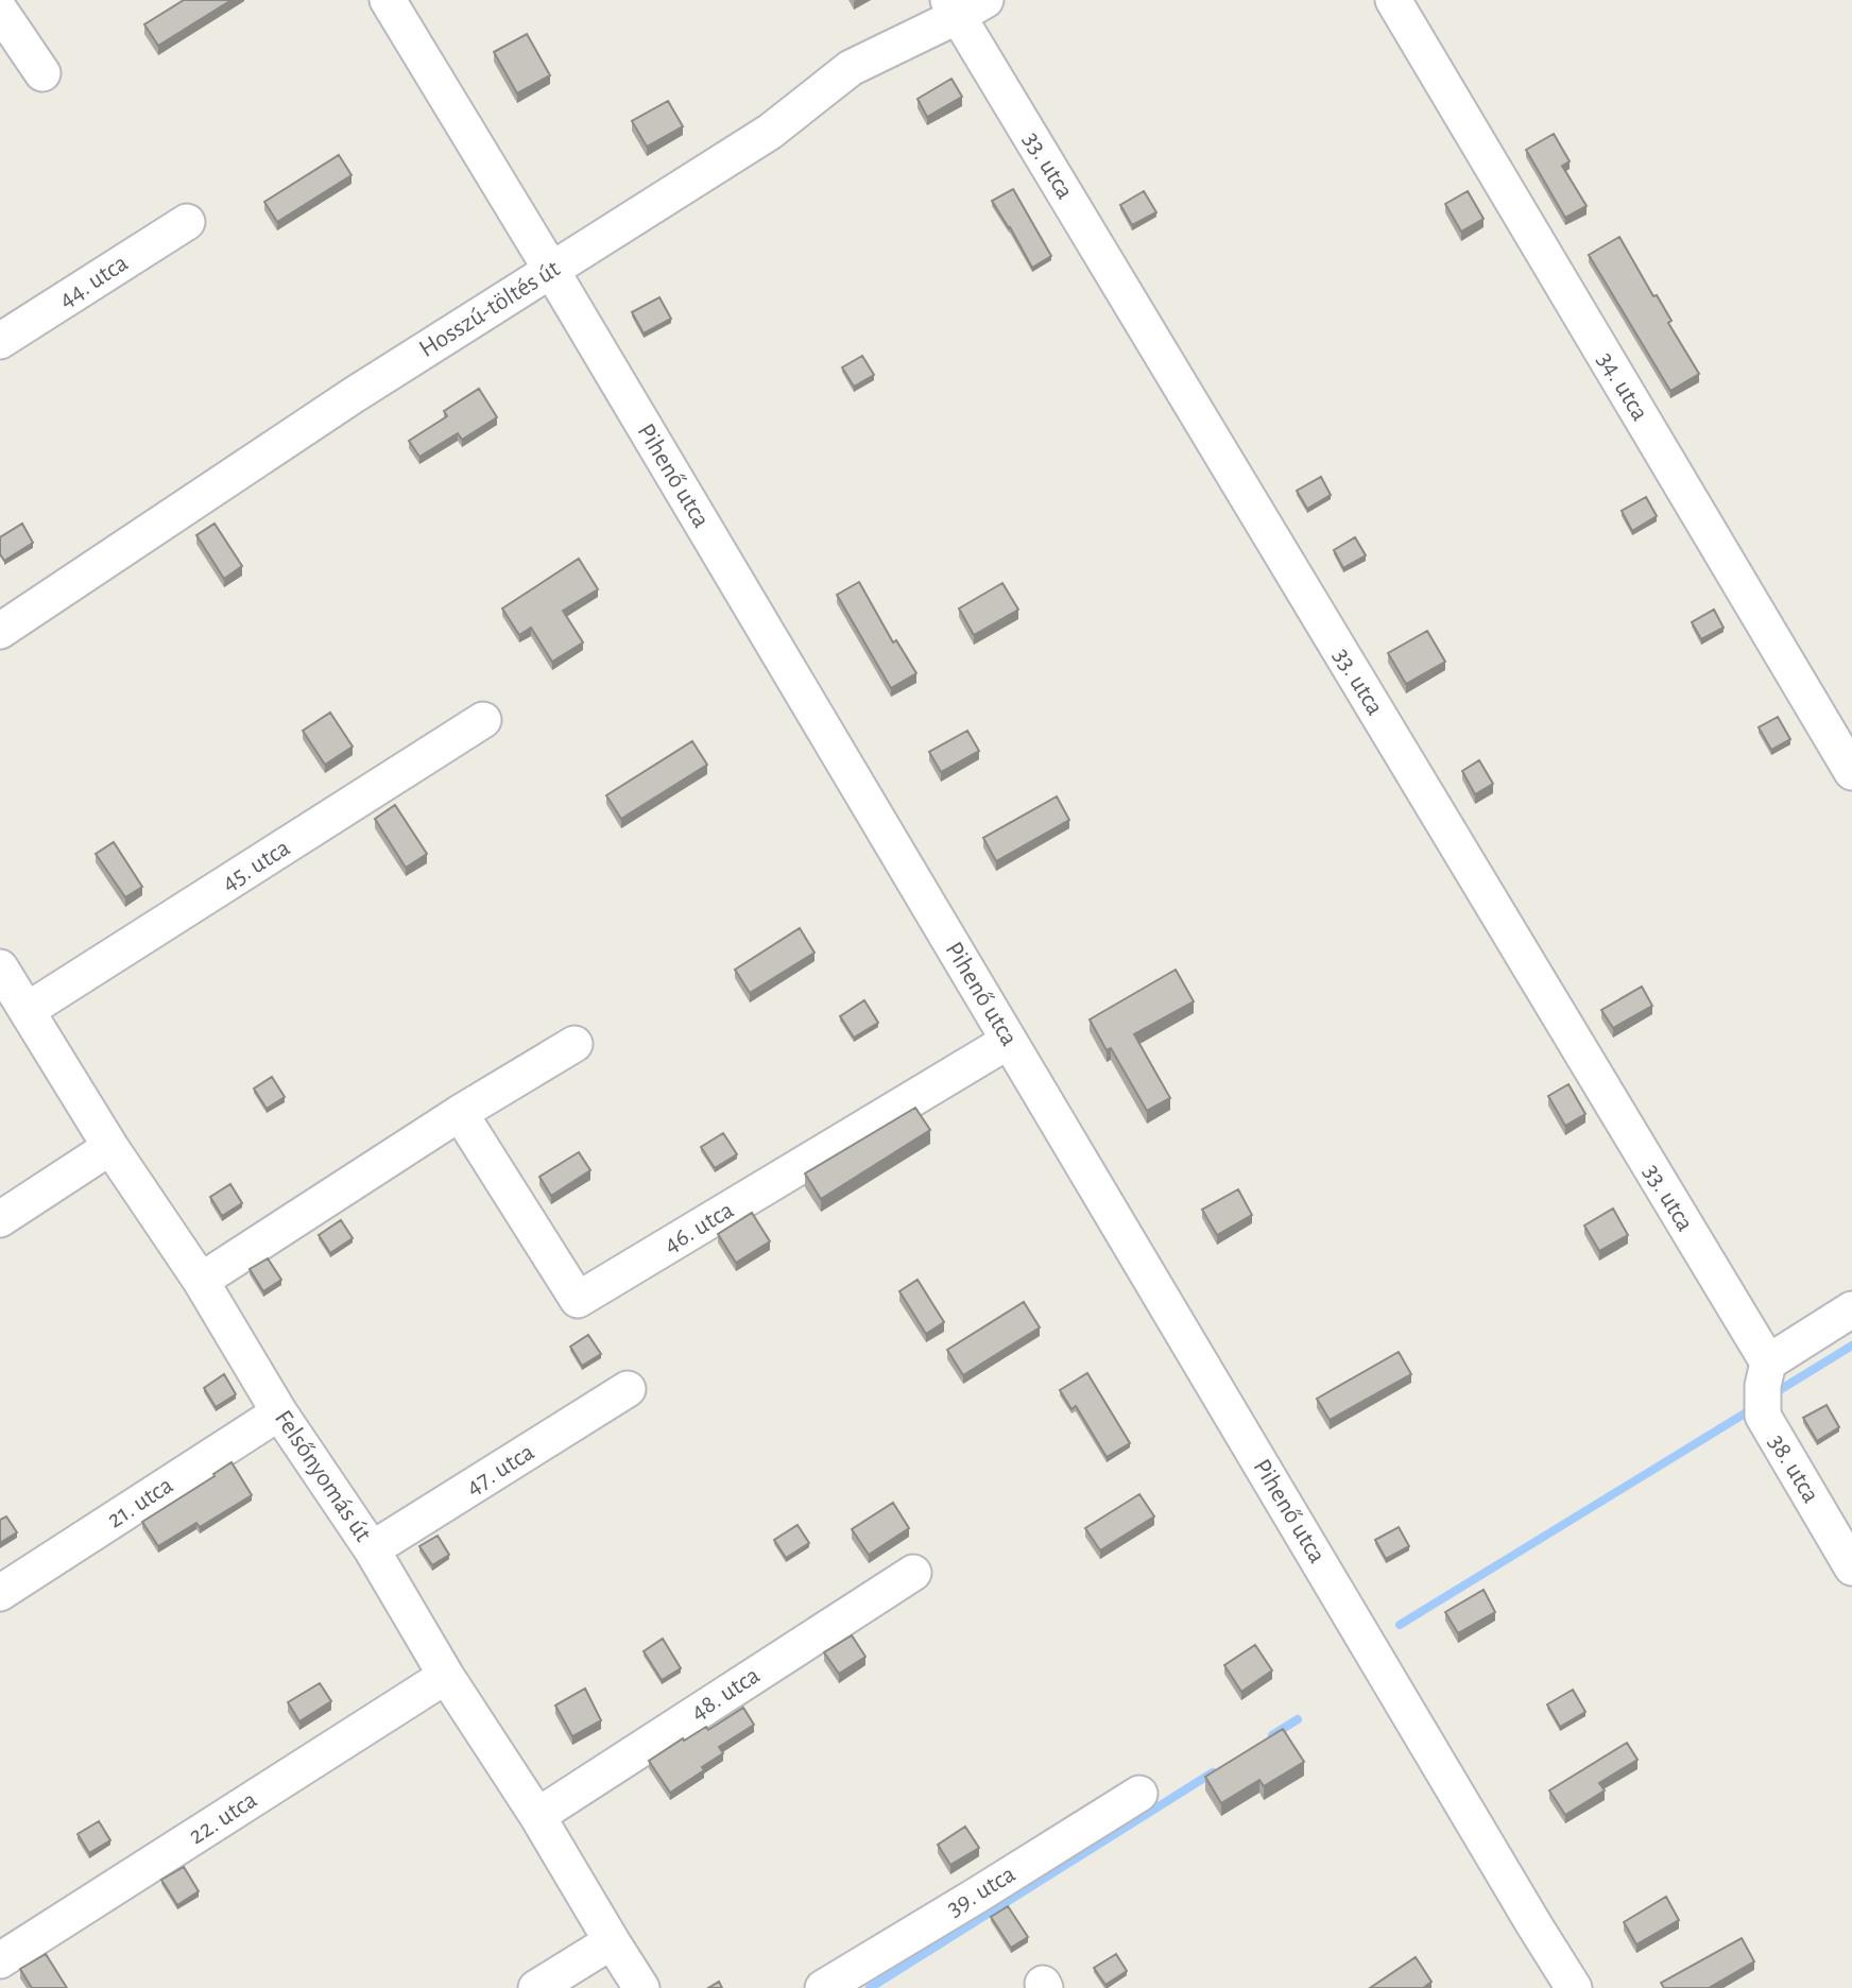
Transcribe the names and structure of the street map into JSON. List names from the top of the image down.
{
  "streets": {
    "street": [
      "33. utca",
      "44. utca",
      "Hosszú-töltés út",
      "34. utca",
      "Pihenő utca",
      "45. utca",
      "46. utca",
      "38. utca",
      "47. utca",
      "Felsőnyomás út",
      "21. utca",
      "48. utca",
      "22. utca",
      "39. utca"
    ]
  },
  "crossings": [
    ["33. utca", "Hosszú-töltés út"],
    ["33. utca", "38. utca"],
    ["Hosszú-töltés út", "Pihenő utca"],
    ["Pihenő utca", "46. utca"],
    ["45. utca", "Felsőnyomás út"],
    ["47. utca", "Felsőnyomás út"],
    ["Felsőnyomás út", "21. utca"],
    ["Felsőnyomás út", "48. utca"],
    ["Felsőnyomás út", "22. utca"]
  ]
}
